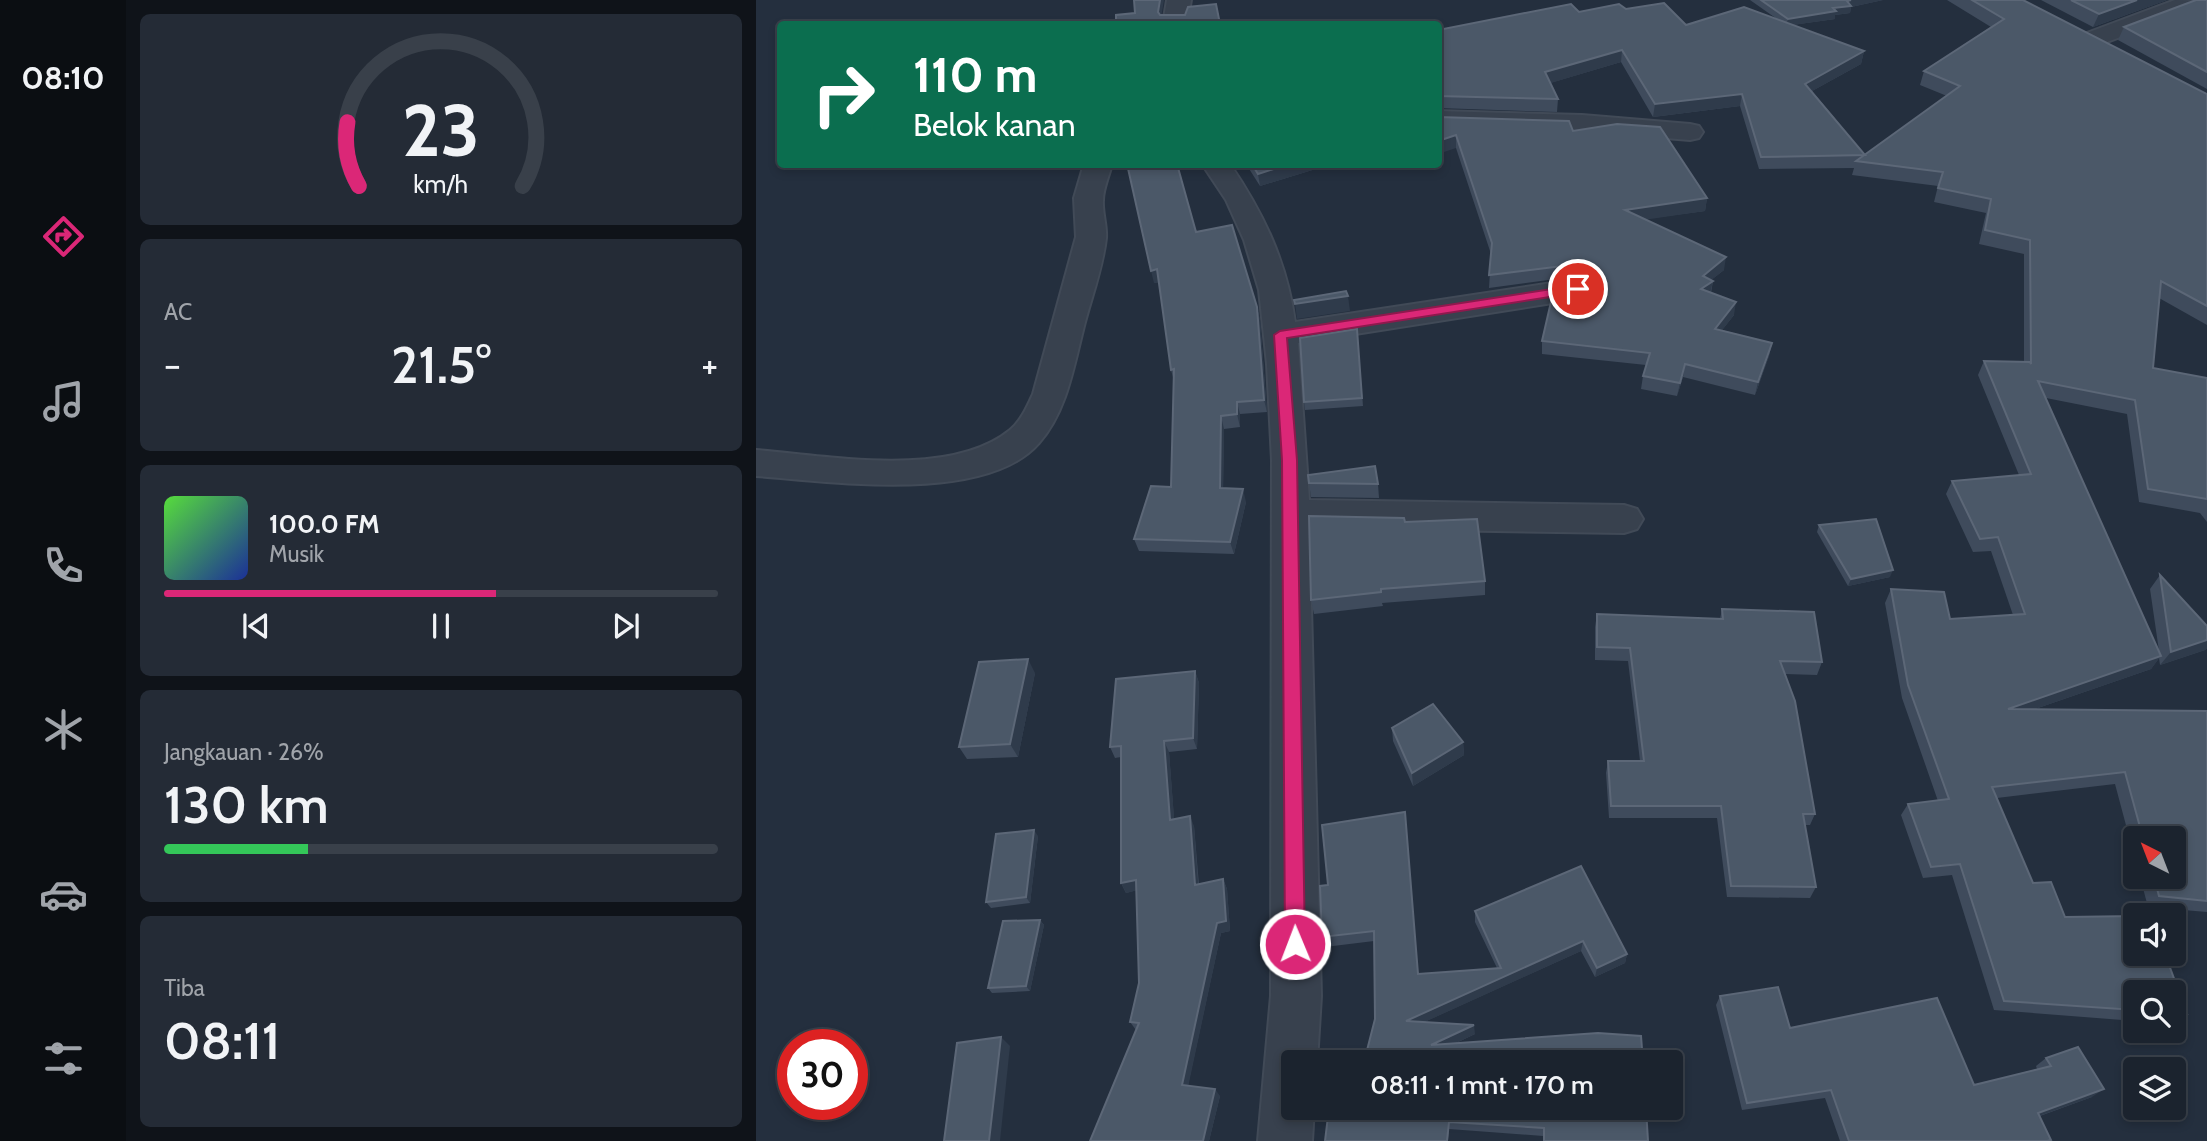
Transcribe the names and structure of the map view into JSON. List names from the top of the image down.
{
  "north": "top left",
  "page": {
    "tabs": "08:10",
    "turn": ["110 m", "Belok kanan"],
    "tile": [
      "AC",
      ["Jangkauan · 26%", "130 km"],
      ["Tiba", "08:11"]
    ],
    "heat": ["−", "21.5°", "+"],
    "song": ["100.0 FM", "Musik"],
    "limit": "30",
    "trip": "08:11 · 1 mnt · 170 m",
    "gauge": ["23", "km/h"]
  }
}
